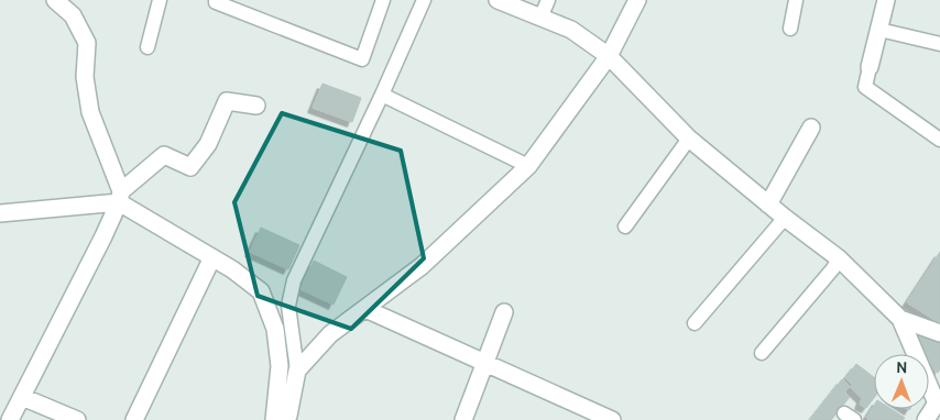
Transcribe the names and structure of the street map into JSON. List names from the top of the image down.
{
  "north": "top"
}
